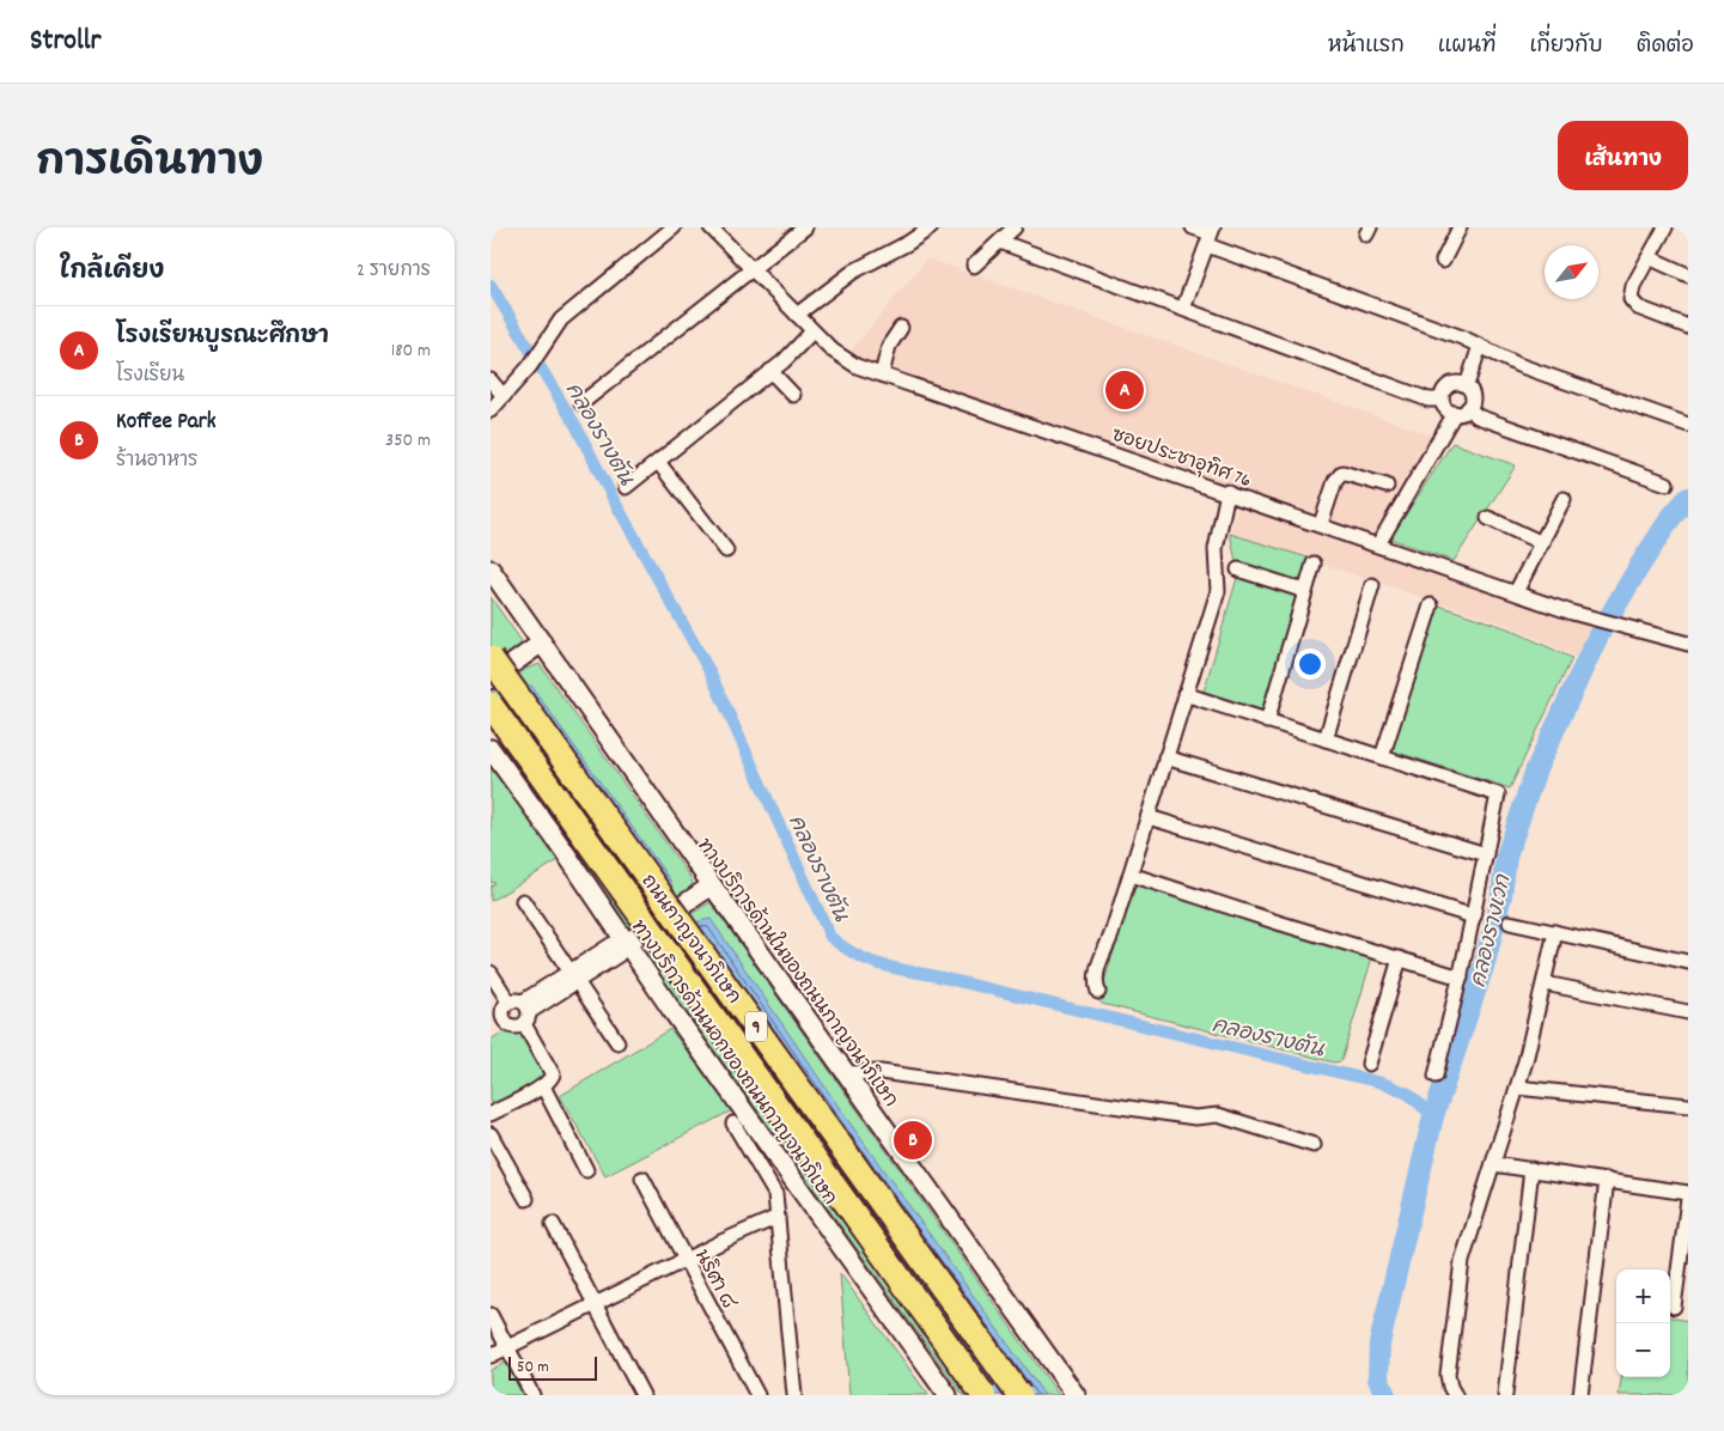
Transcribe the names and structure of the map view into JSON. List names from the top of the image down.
{
  "streets": {
    "highway": ["ถนนกาญจนาภิเษก", "9"],
    "main road": ["ทางบริการด้านในของถนนกาญจนาภิเษก", "ทางบริการด้านนอกของถนนกาญจนาภิเษก"],
    "street": ["ซอยประชาอุทิศ 76", "นริศา ๘"]
  },
  "water": ["คลองรางตัน", "คลองรางเวก"],
  "scale_bar": "50 m",
  "north": "top right",
  "page": {
    "header": "Strollr",
    "nav": [
      "หน้าแรก",
      "แผนที่",
      "เกี่ยวกับ",
      "ติดต่อ"
    ],
    "title": "การเดินทาง",
    "buttons": "เส้นทาง",
    "heading": ["ใกล้เคียง", "2 รายการ"],
    "list": [
      {
        "mark": "A",
        "name": "โรงเรียนบูรณะศึกษา",
        "note": "โรงเรียน",
        "value": "180 m"
      },
      {
        "mark": "B",
        "name": "Koffee Park",
        "note": "ร้านอาหาร",
        "value": "350 m"
      }
    ],
    "pins": ["A", "B"],
    "map_buttons": ["+", "−"],
    "scale": "50 m"
  }
}
